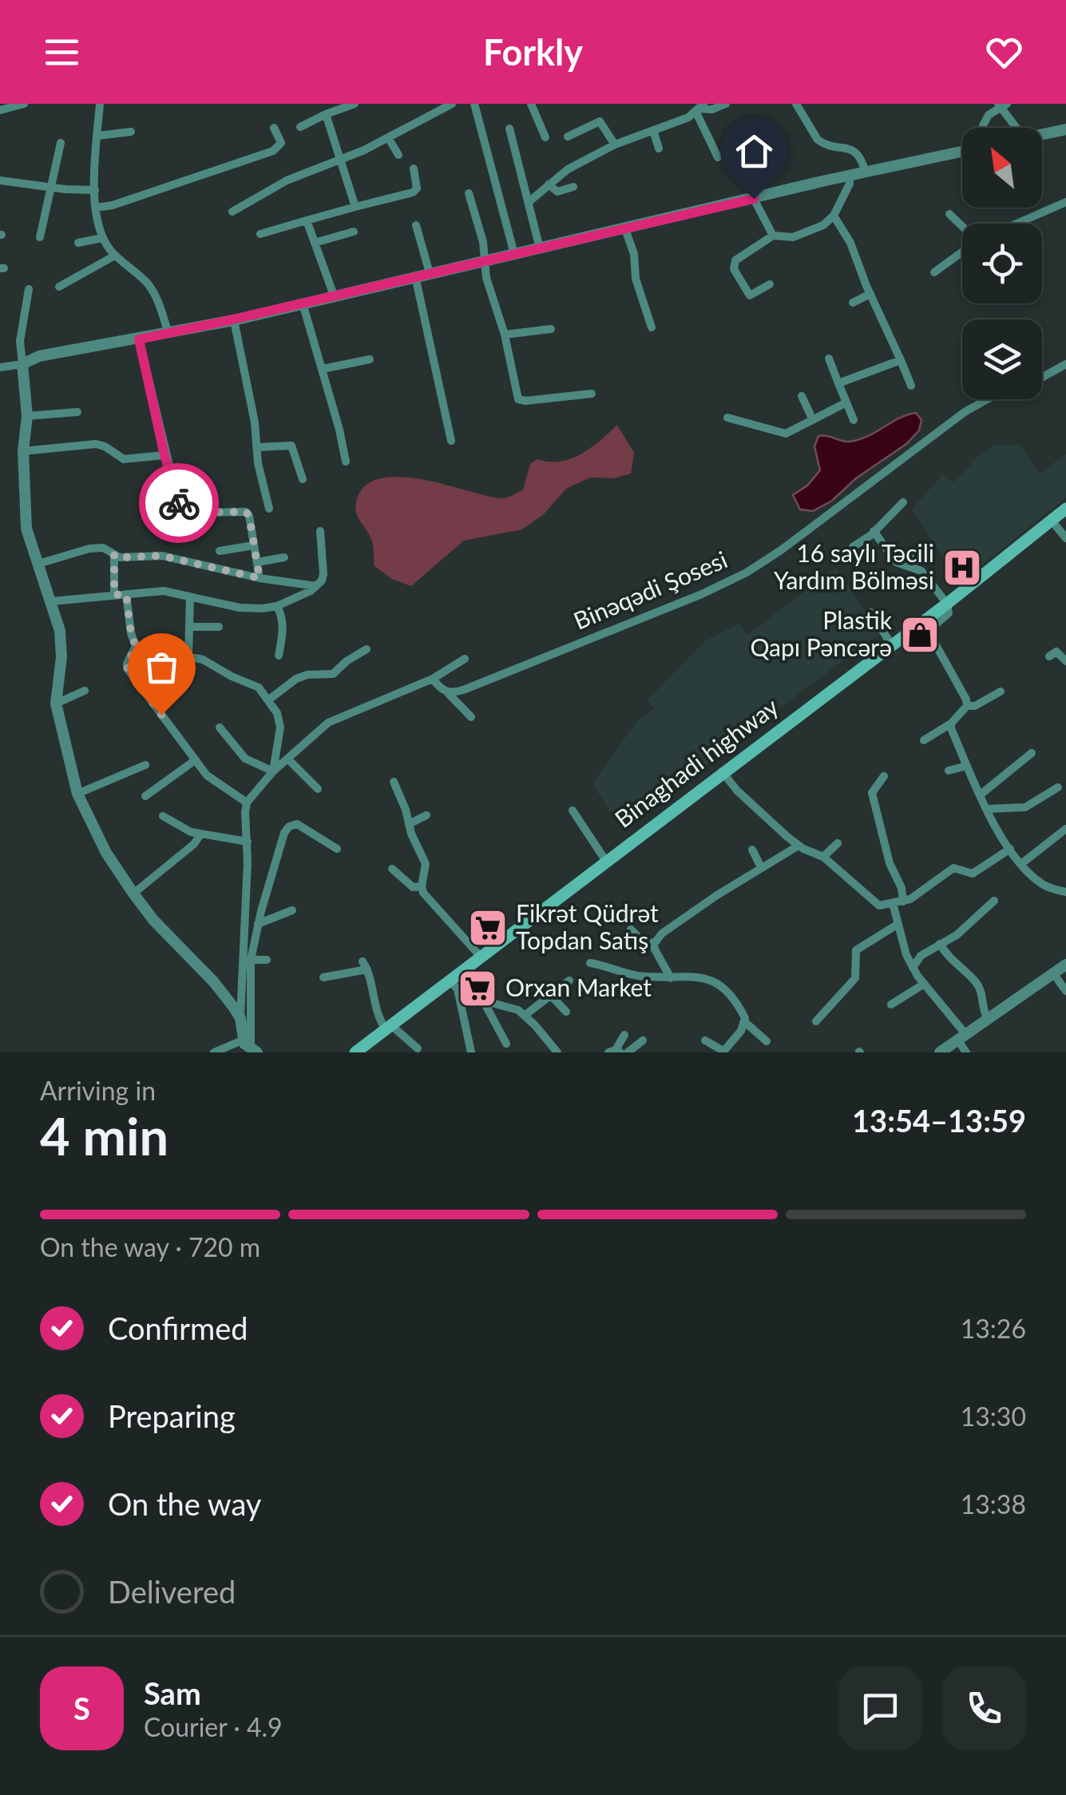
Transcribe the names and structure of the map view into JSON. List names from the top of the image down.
{
  "streets": {
    "main road": ["Binaghadi highway"],
    "street": ["Binəqədi Şosesi"]
  },
  "places": {
    "hospital": ["16 saylı Təcili Yardım Bölməsi"],
    "shop": ["Plastik Qapı Pəncərə"],
    "supermarket": ["Fikrət Qüdrət Topdan Satış", "Orxan Market"]
  },
  "north": "top left",
  "page": {
    "header": "Forkly",
    "heading": ["4 min", "Arriving in", "13:54–13:59"],
    "panel": ["Sam", "Courier · 4.9"],
    "bar": "On the way · 720 m",
    "list": [
      ["Confirmed", "13:26"],
      ["Preparing", "13:30"],
      ["On the way", "13:38"],
      "Delivered"
    ],
    "round": "S"
  }
}
